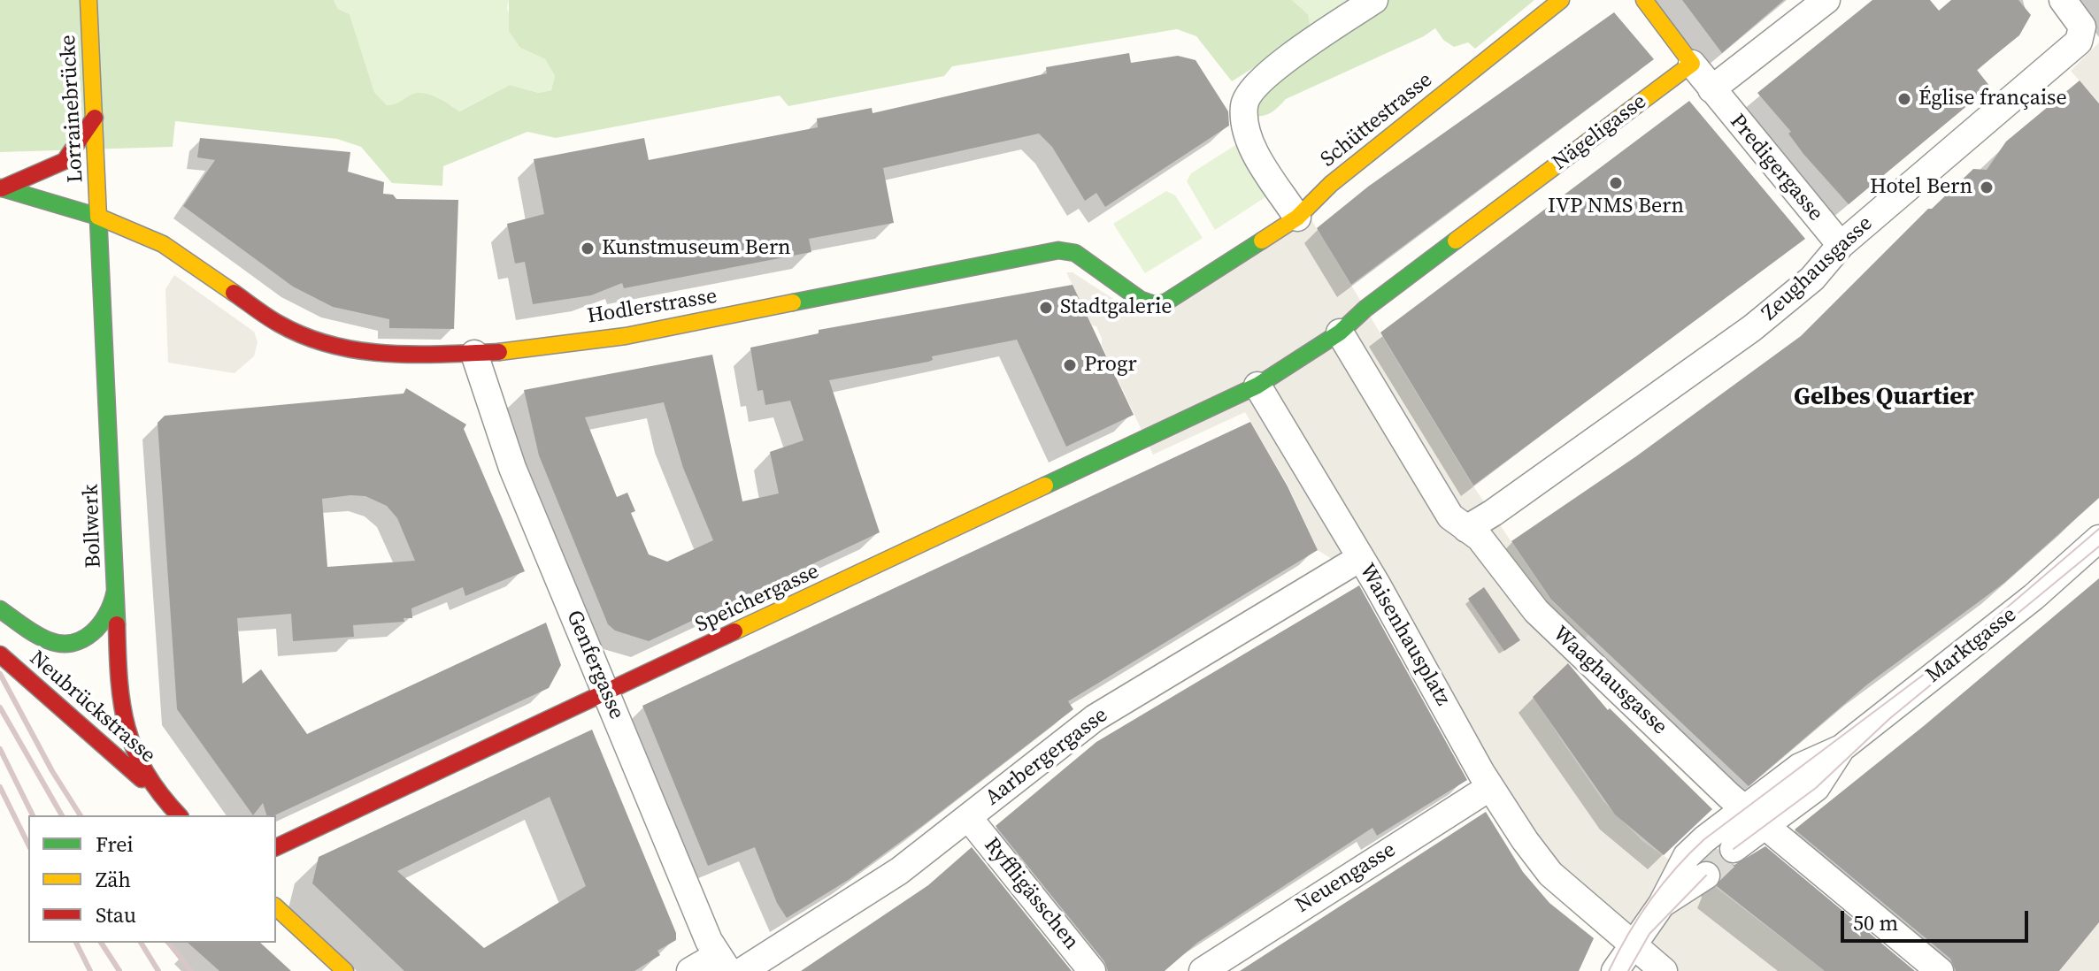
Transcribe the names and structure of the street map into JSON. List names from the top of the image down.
{
  "streets": {
    "street": [
      "Lorrainebrücke",
      "Schüttestrasse",
      "Nägeligasse",
      "Predigergasse",
      "Zeughausgasse",
      "Hodlerstrasse",
      "Bollwerk",
      "Speichergasse",
      "Waisenhausplatz",
      "Marktgasse",
      "Genfergasse",
      "Waaghausgasse",
      "Neubrückstrasse",
      "Aarbergergasse",
      "Neuengasse",
      "Ryffligässchen"
    ]
  },
  "crossings": [
    ["Lorrainebrücke", "Hodlerstrasse"],
    ["Lorrainebrücke", "Bollwerk"],
    ["Schüttestrasse", "Hodlerstrasse"],
    ["Predigergasse", "Zeughausgasse"],
    ["Zeughausgasse", "Waaghausgasse"],
    ["Hodlerstrasse", "Bollwerk"],
    ["Hodlerstrasse", "Genfergasse"],
    ["Bollwerk", "Neubrückstrasse"],
    ["Speichergasse", "Waisenhausplatz"],
    ["Speichergasse", "Genfergasse"],
    ["Waisenhausplatz", "Aarbergergasse"],
    ["Waisenhausplatz", "Neuengasse"],
    ["Marktgasse", "Waaghausgasse"],
    ["Aarbergergasse", "Ryffligässchen"]
  ],
  "districts": ["Gelbes Quartier"],
  "places": [
    "Église française",
    "IVP NMS Bern",
    "Hotel Bern",
    "Kunstmuseum Bern",
    "Stadtgalerie",
    "Progr"
  ],
  "legend": ["Frei", "Zäh", "Stau"],
  "scale_bar": "50 m"
}
